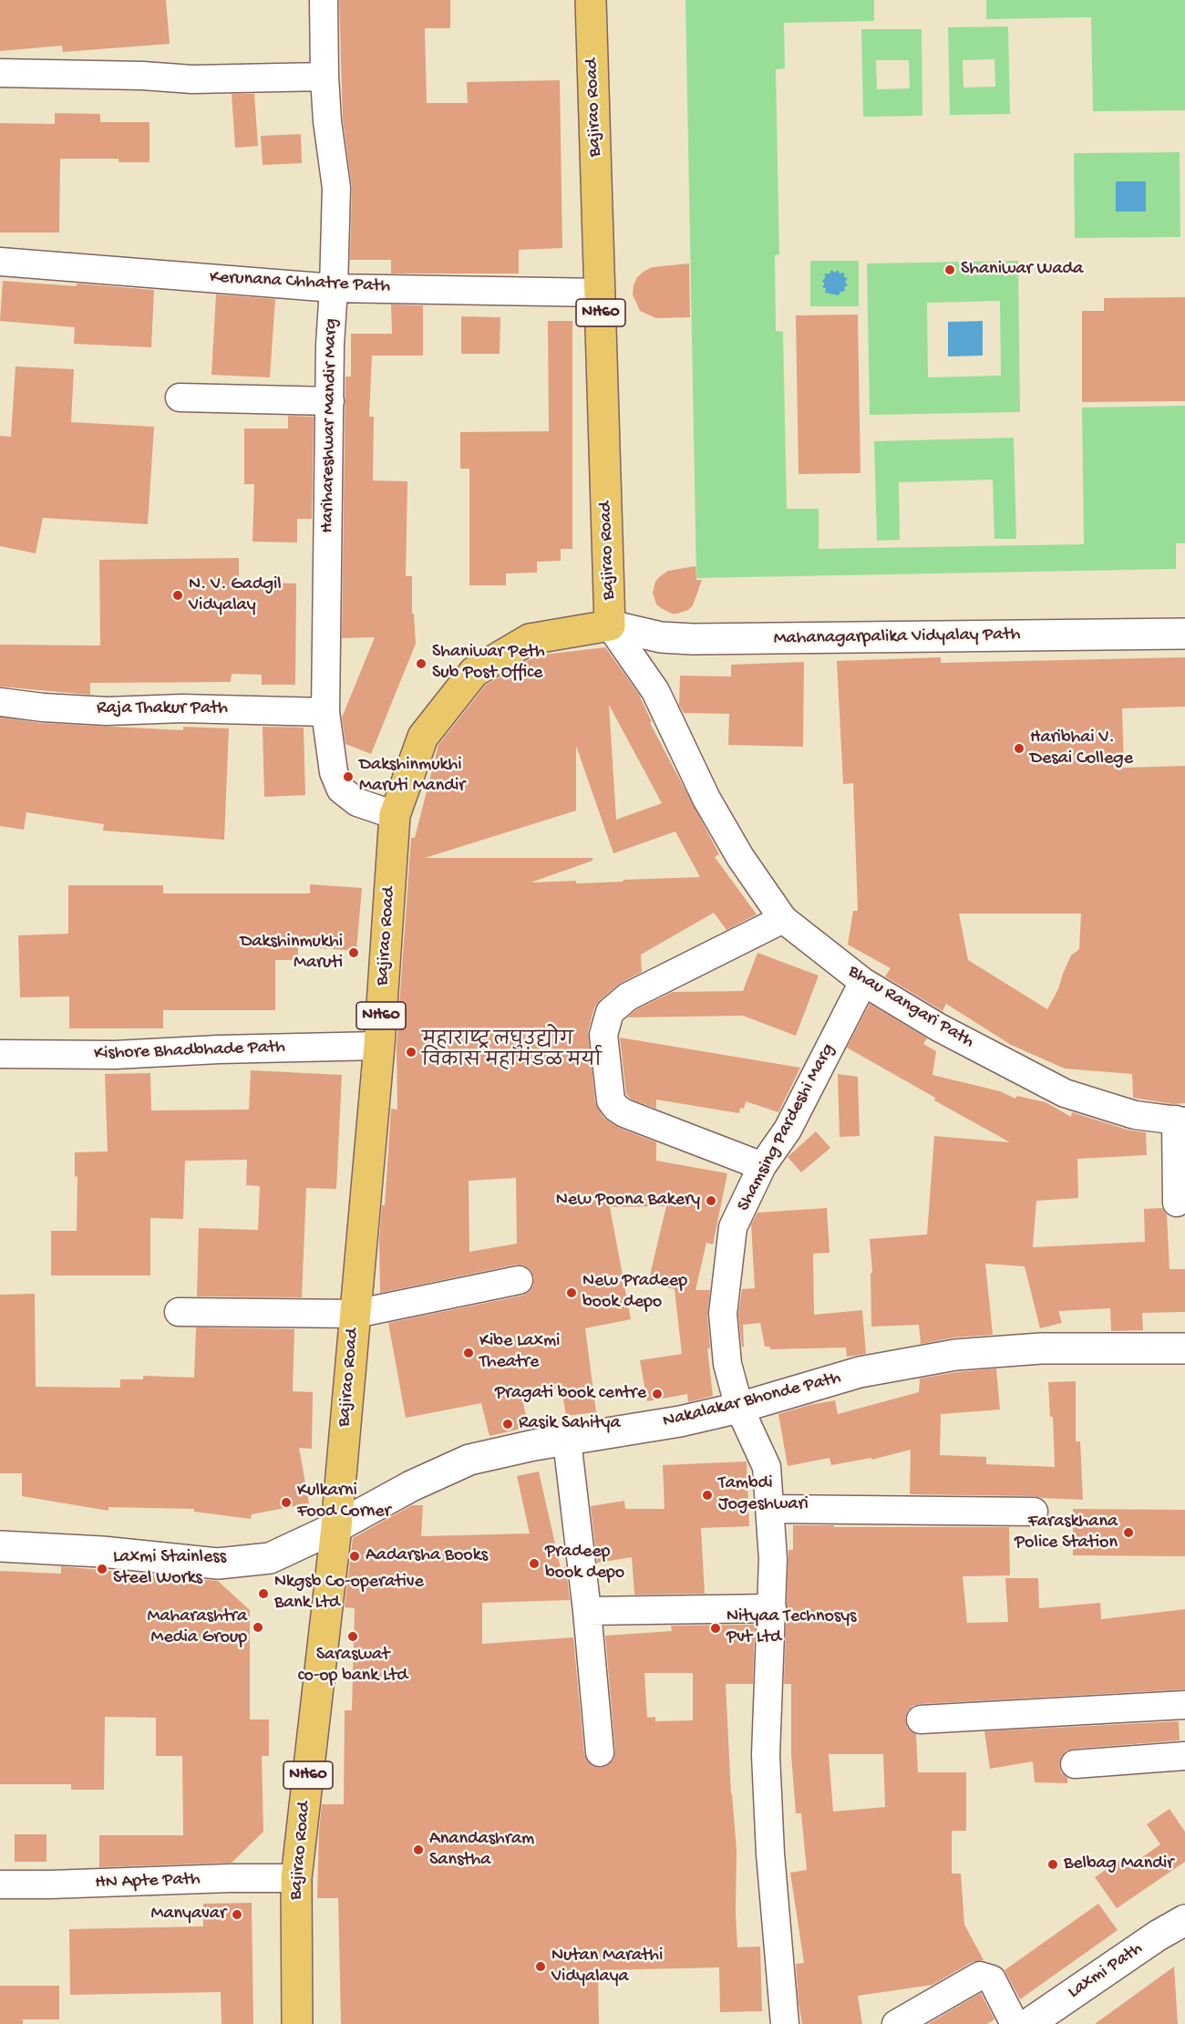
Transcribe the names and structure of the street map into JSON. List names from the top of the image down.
{
  "streets": {
    "highway": ["Bajirao Road", "NH60"],
    "street": [
      "Kerunana Chhatre Path",
      "Harihareshwar Mandir Marg",
      "Mahanagarpalika Vidyalay Path",
      "Raja Thakur Path",
      "Bhau Rangari Path",
      "Kishore Bhadbhade Path",
      "Shamsing Pardeshi Marg",
      "Nakalakar Bhonde Path",
      "HN Apte Path",
      "Laxmi Path"
    ]
  },
  "crossings": [
    ["Bajirao Road", "Kerunana Chhatre Path"],
    ["Bajirao Road", "Harihareshwar Mandir Marg"],
    ["Bajirao Road", "Mahanagarpalika Vidyalay Path"],
    ["Bajirao Road", "Bhau Rangari Path"],
    ["Bajirao Road", "Kishore Bhadbhade Path"],
    ["Bajirao Road", "Nakalakar Bhonde Path"],
    ["Bajirao Road", "HN Apte Path"],
    ["Kerunana Chhatre Path", "Harihareshwar Mandir Marg"],
    ["Harihareshwar Mandir Marg", "Raja Thakur Path"],
    ["Mahanagarpalika Vidyalay Path", "Bhau Rangari Path"],
    ["Bhau Rangari Path", "Shamsing Pardeshi Marg"],
    ["Shamsing Pardeshi Marg", "Nakalakar Bhonde Path"]
  ],
  "places": [
    "Shaniwar Wada",
    "N. V. Gadgil Vidyalay",
    "Shaniwar Peth Sub Post Office",
    "Haribhai V. Desai College",
    "Dakshinmukhi Maruti Mandir",
    "Dakshinmukhi Maruti",
    "महाराष्ट्र लघुउद्योग विकास महामंडळ मर्या",
    "New Poona Bakery",
    "New Pradeep book depo",
    "Kibe Laxmi Theatre",
    "Pragati book centre",
    "Rasik Sahitya",
    "Tambdi Jogeshwari",
    "Kulkarni Food Corner",
    "Faraskhana Police Station",
    "Aadarsha Books",
    "Pradeep book depo",
    "Laxmi Stainless Steel Works",
    "Nkgsb Co-operative Bank Ltd",
    "Maharashtra Media Group",
    "Nityaa Technosys Pvt Ltd",
    "Saraswat co-op bank Ltd",
    "Anandashram Sanstha",
    "Belbag Mandir",
    "Manyavar",
    "Nutan Marathi Vidyalaya"
  ]
}
